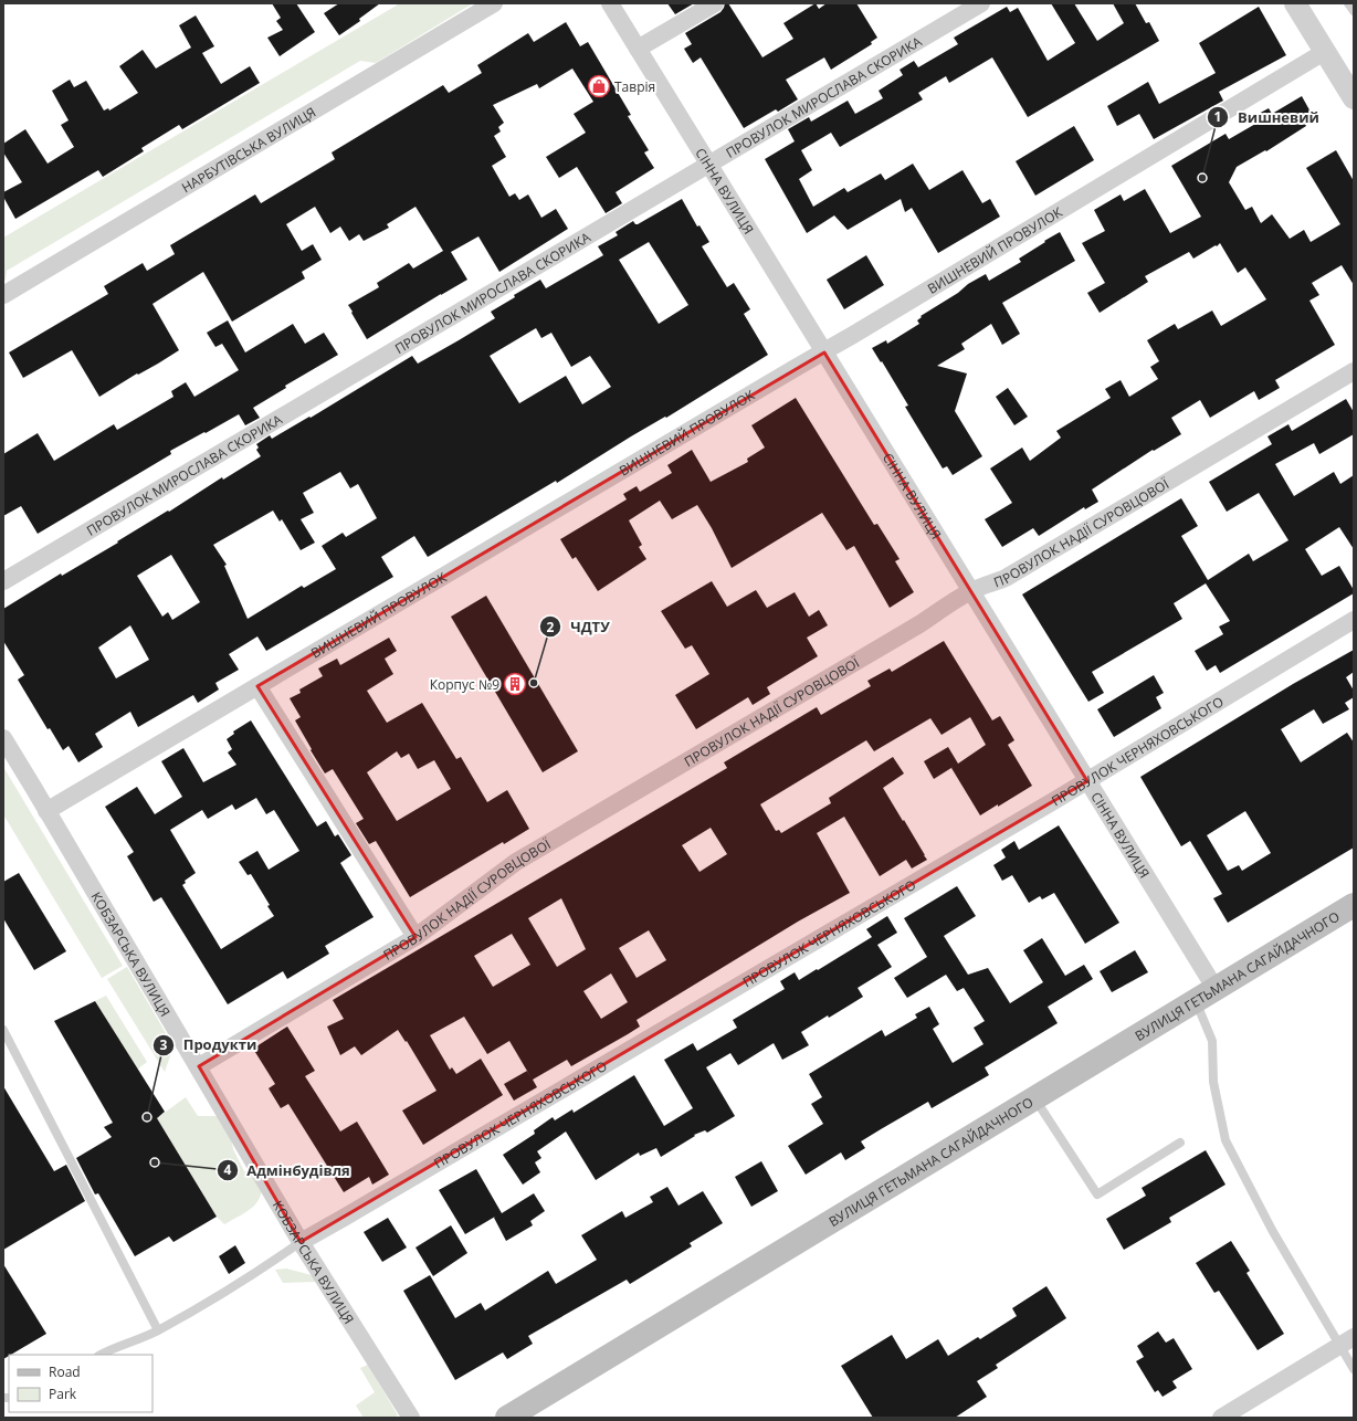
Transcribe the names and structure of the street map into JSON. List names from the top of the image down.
{
  "streets": {
    "main road": ["ВУЛИЦЯ ГЕТЬМАНА САГАЙДАЧНОГО"],
    "street": [
      "ПРОВУЛОК МИРОСЛАВА СКОРИКА",
      "НАРБУТІВСЬКА ВУЛИЦЯ",
      "СІННА ВУЛИЦЯ",
      "ВИШНЕВИЙ ПРОВУЛОК",
      "ПРОВУЛОК НАДІЇ СУРОВЦОВОЇ",
      "ПРОВУЛОК ЧЕРНЯХОВСЬКОГО",
      "КОБЗАРСЬКА ВУЛИЦЯ"
    ]
  },
  "crossings": [
    ["ПРОВУЛОК МИРОСЛАВА СКОРИКА", "СІННА ВУЛИЦЯ"],
    ["СІННА ВУЛИЦЯ", "ВИШНЕВИЙ ПРОВУЛОК"],
    ["СІННА ВУЛИЦЯ", "ПРОВУЛОК НАДІЇ СУРОВЦОВОЇ"],
    ["СІННА ВУЛИЦЯ", "ПРОВУЛОК ЧЕРНЯХОВСЬКОГО"],
    ["СІННА ВУЛИЦЯ", "ВУЛИЦЯ ГЕТЬМАНА САГАЙДАЧНОГО"],
    ["ВИШНЕВИЙ ПРОВУЛОК", "КОБЗАРСЬКА ВУЛИЦЯ"],
    ["ПРОВУЛОК НАДІЇ СУРОВЦОВОЇ", "КОБЗАРСЬКА ВУЛИЦЯ"],
    ["ПРОВУЛОК ЧЕРНЯХОВСЬКОГО", "КОБЗАРСЬКА ВУЛИЦЯ"]
  ],
  "places": {
    "shop": ["Таврія"],
    "other": [
      "Вишневий",
      "ЧДТУ",
      "Продукти",
      "Адмінбудівля"
    ],
    "building": ["Корпус №9"]
  },
  "legend": ["Road", "Park"]
}
